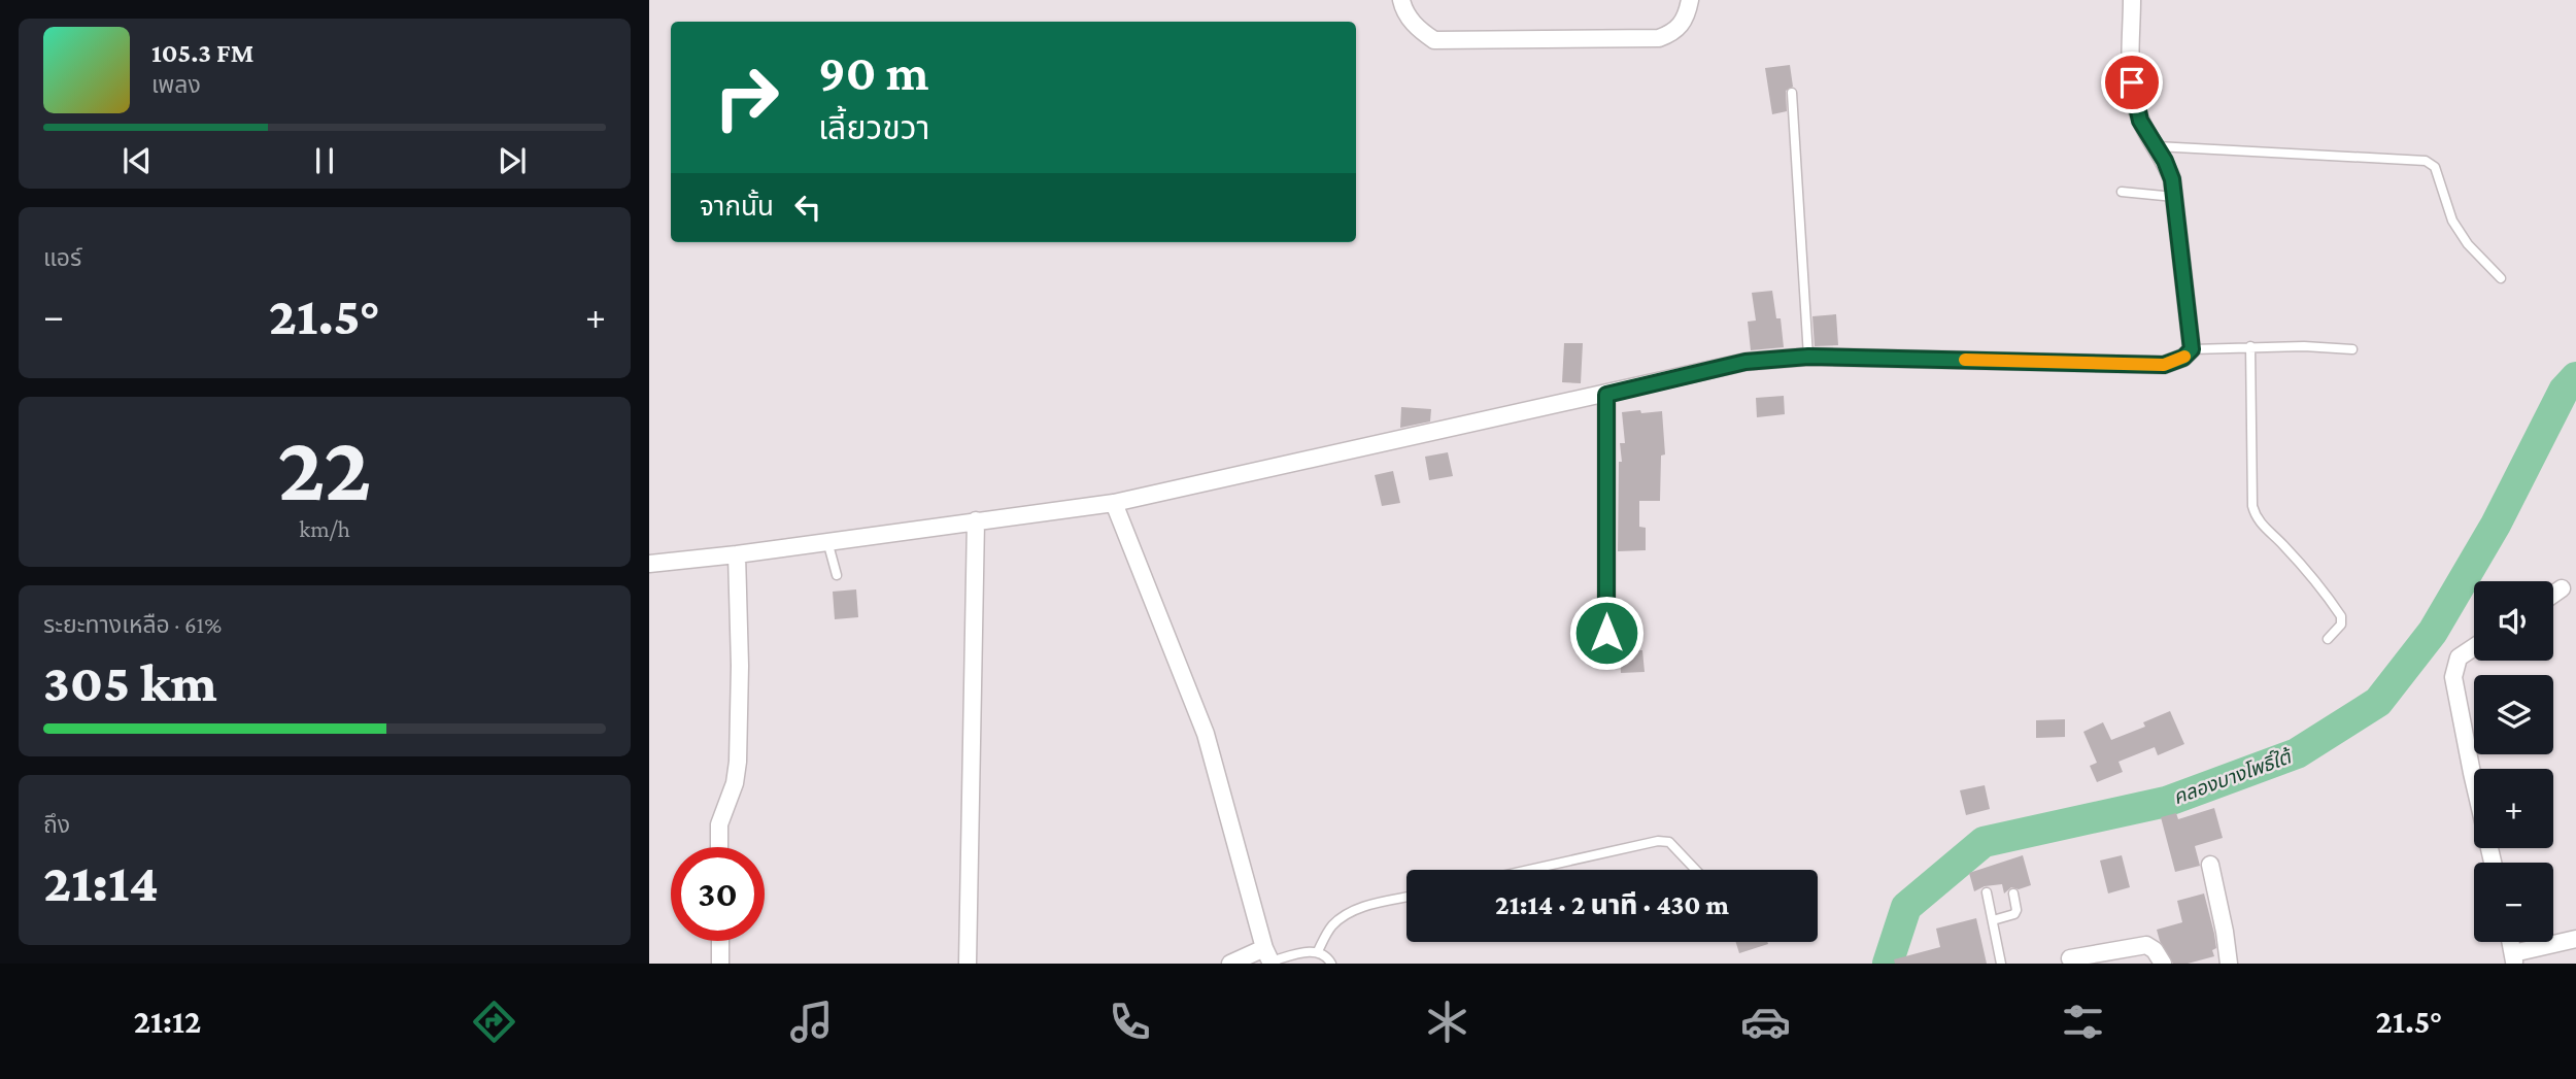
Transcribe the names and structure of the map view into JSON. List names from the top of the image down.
{
  "water": ["คลองบางโพธิ์ใต้"],
  "page": {
    "turn": ["90 m", "เลี้ยวขวา"],
    "song": ["105.3 FM", "เพลง"],
    "then": "จากนั้น",
    "tile": [
      "แอร์",
      ["22", "km/h"],
      ["ระยะทางเหลือ · 61%", "305 km"],
      ["ถึง", "21:14"]
    ],
    "heat": ["−", "21.5°", "+"],
    "map_buttons": ["+", "−"],
    "limit": "30",
    "trip": "21:14 · 2 นาที · 430 m",
    "tabs": ["21:12", "21.5°"]
  }
}
